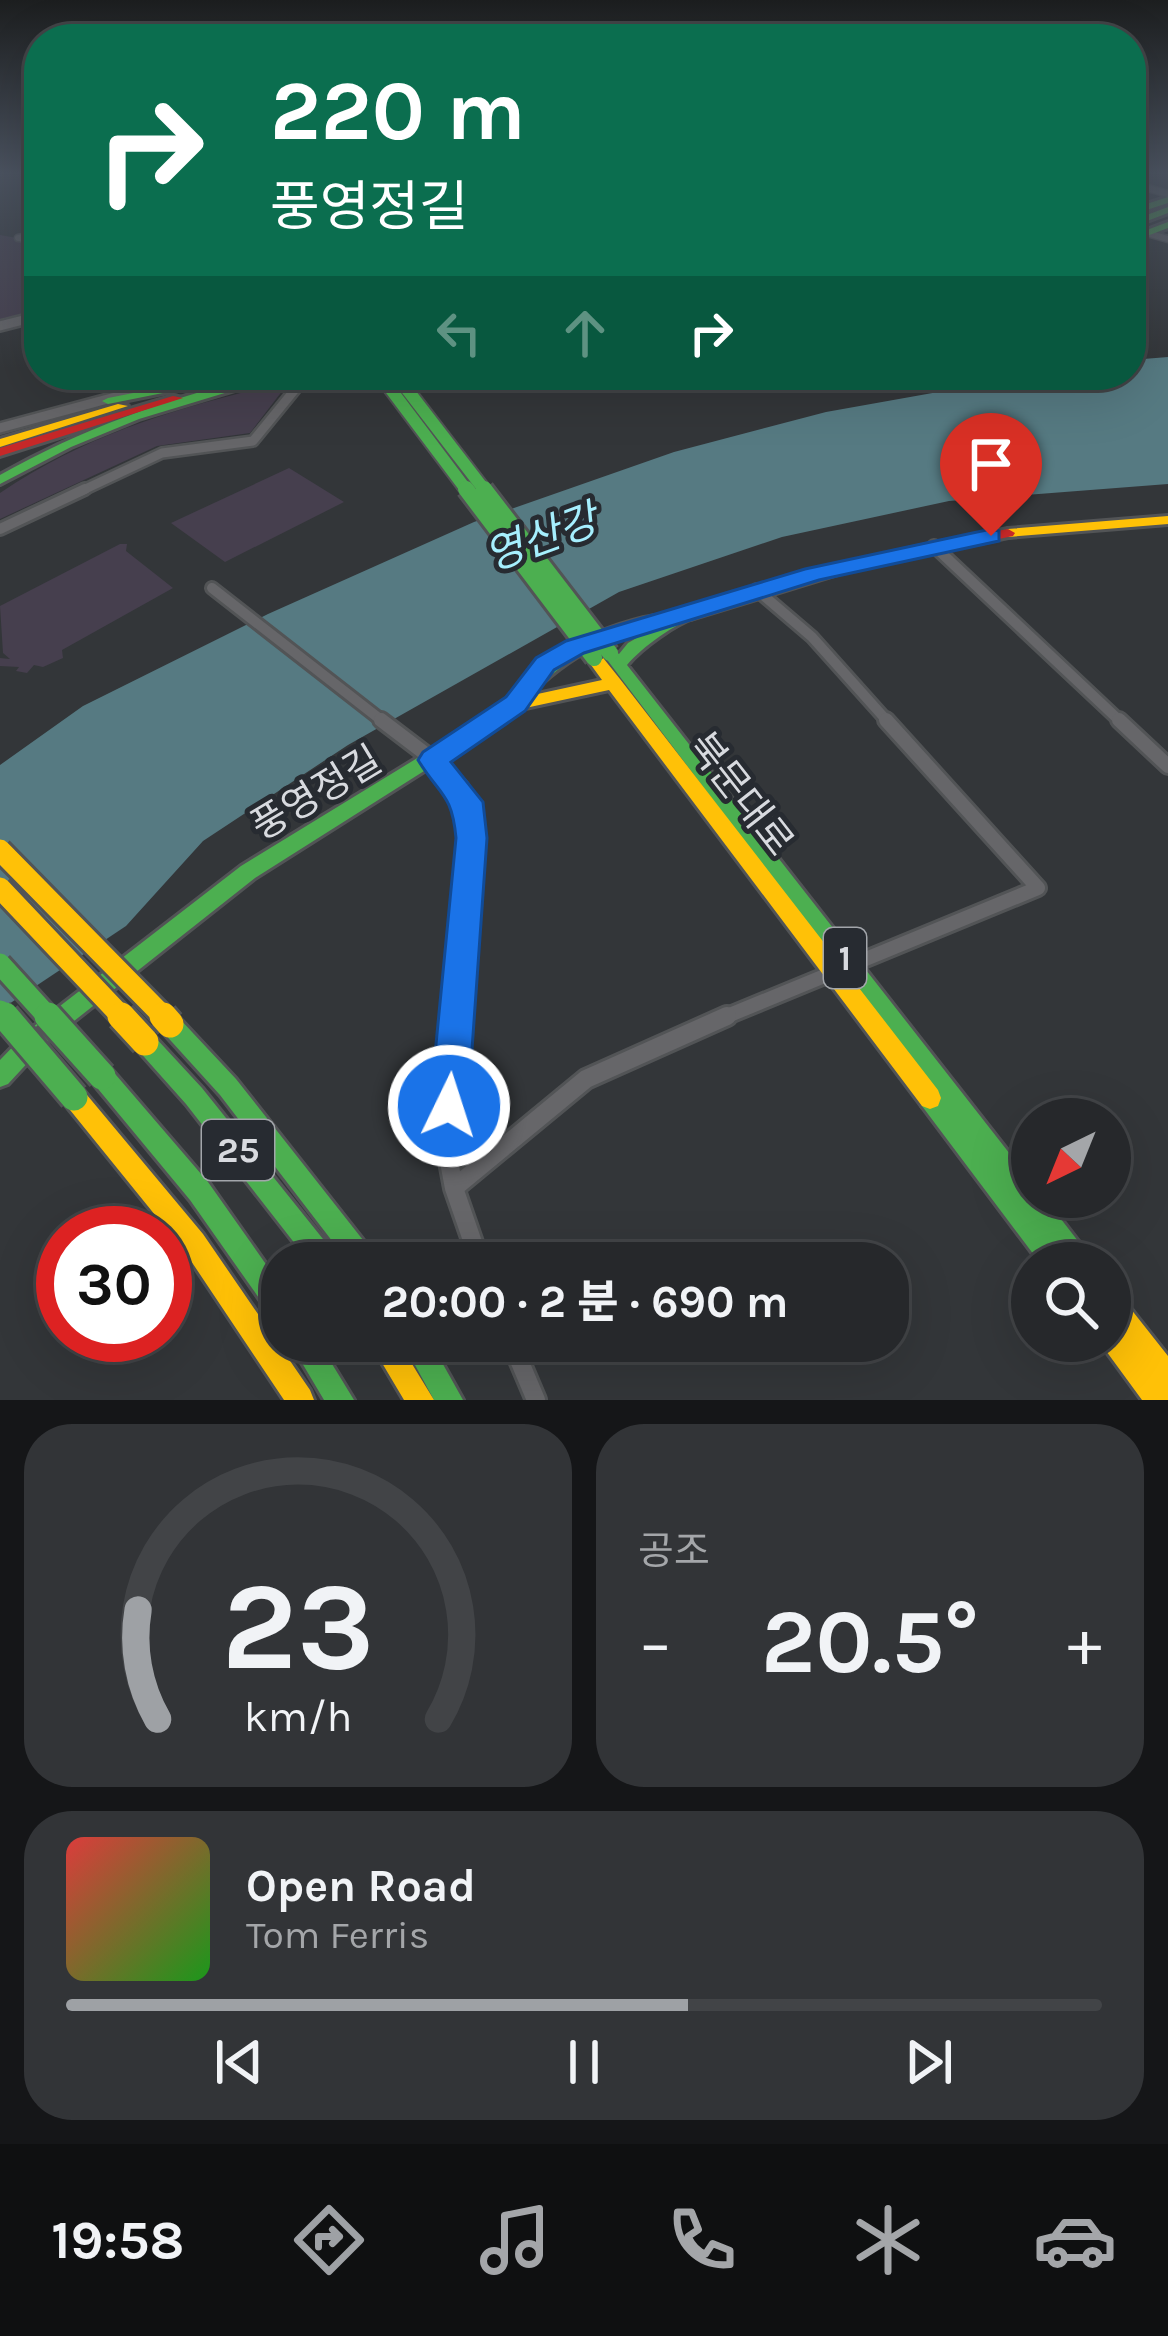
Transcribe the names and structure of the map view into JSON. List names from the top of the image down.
{
  "streets": {
    "main road": [
      "풍영정길",
      "북문대로",
      "1",
      "25"
    ]
  },
  "crossings": [
    ["북문대로", "1"]
  ],
  "water": ["영산강"],
  "north": "bottom left",
  "page": {
    "turn": ["220 m", "풍영정길"],
    "limit": "30",
    "trip": "20:00 · 2 분 · 690 m",
    "tile": "공조",
    "heat": ["−", "20.5°", "+"],
    "song": ["Open Road", "Tom Ferris"],
    "tabs": "19:58",
    "gauge": ["23", "km/h"]
  }
}
